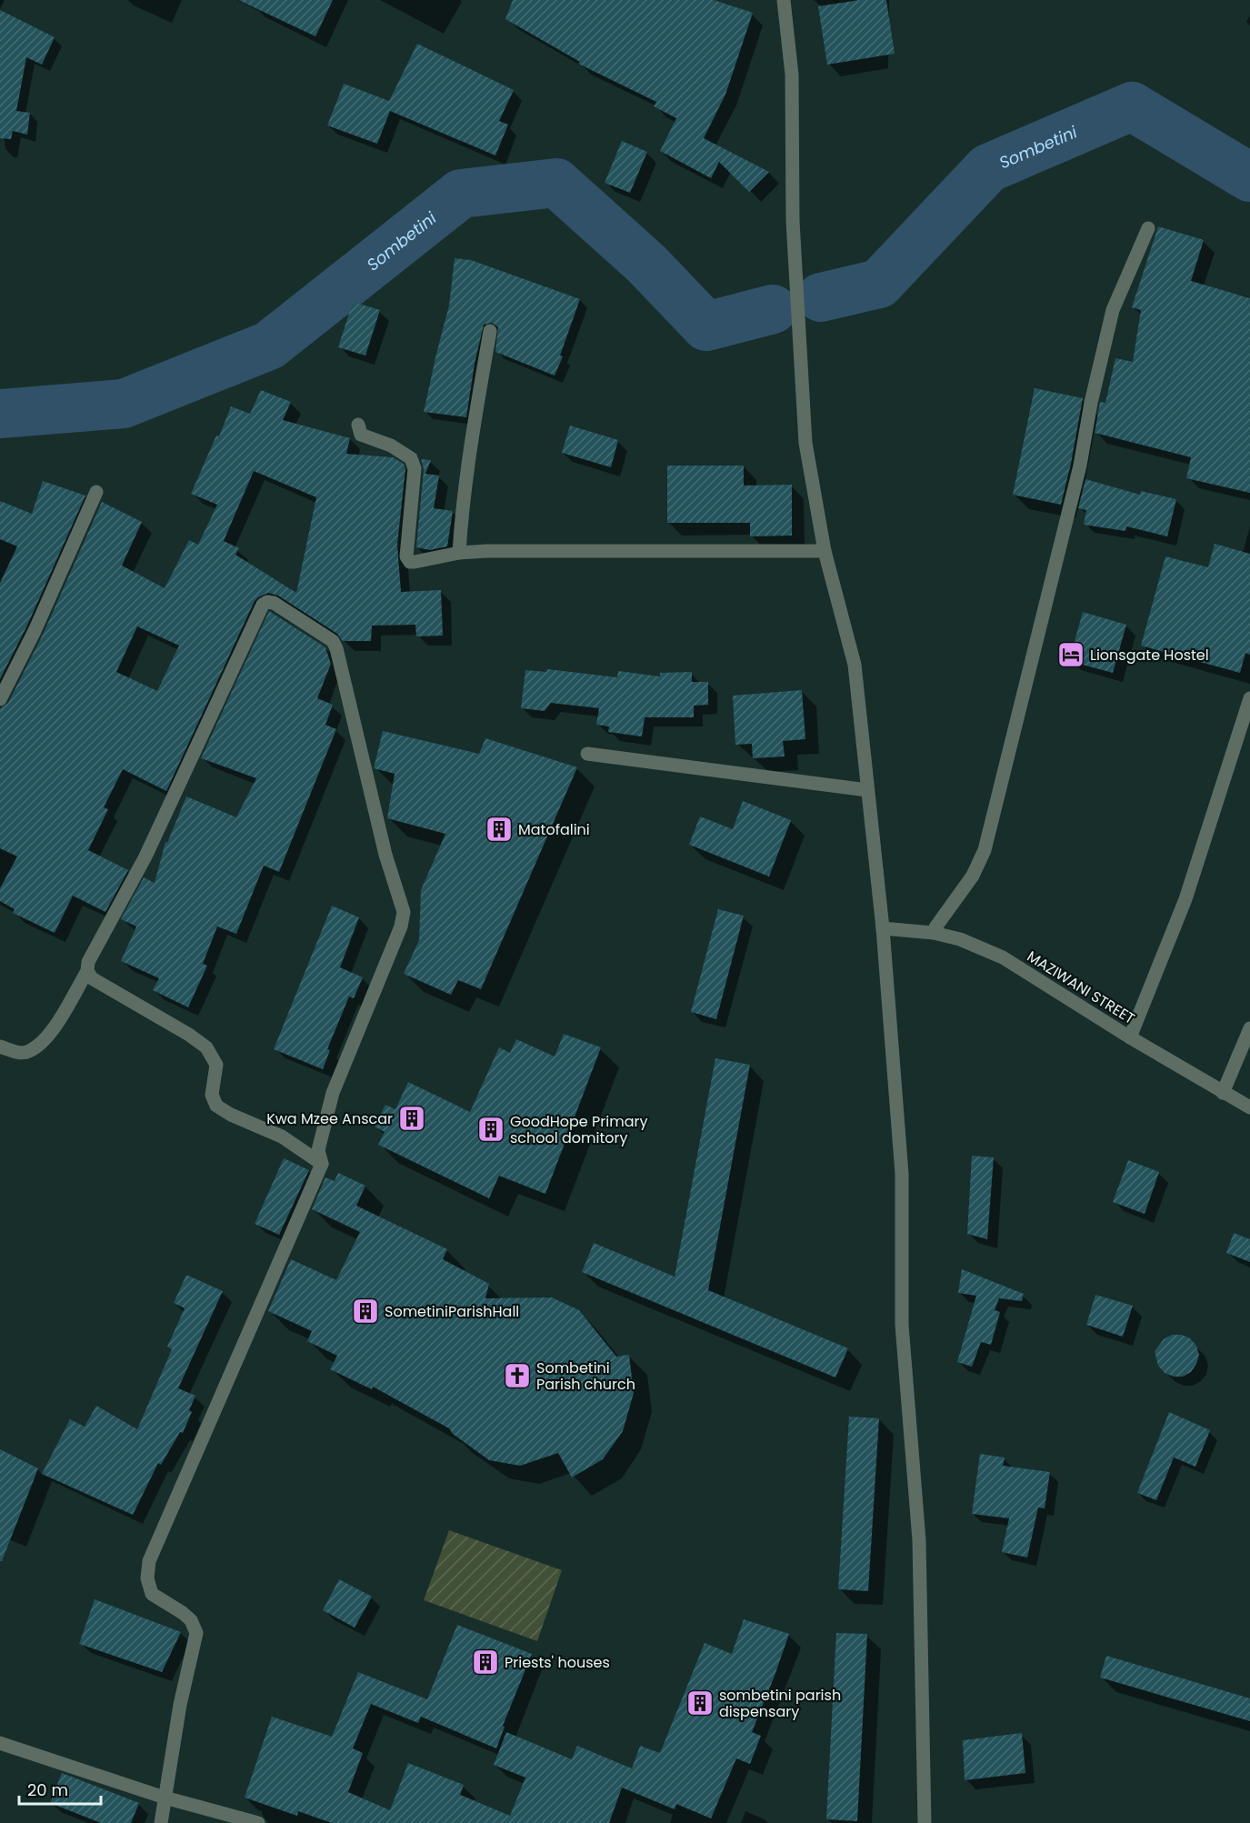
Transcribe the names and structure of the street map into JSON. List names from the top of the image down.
{
  "streets": {
    "street": ["MAZIWANI STREET"]
  },
  "water": ["Sombetini"],
  "places": {
    "hotel": ["Lionsgate Hostel"],
    "building": [
      "Matofalini",
      "Kwa Mzee Anscar",
      "GoodHope Primary school domitory",
      "SometiniParishHall",
      "Priests' houses",
      "sombetini parish dispensary"
    ],
    "church": ["Sombetini Parish church"]
  },
  "scale_bar": "20 m"
}
